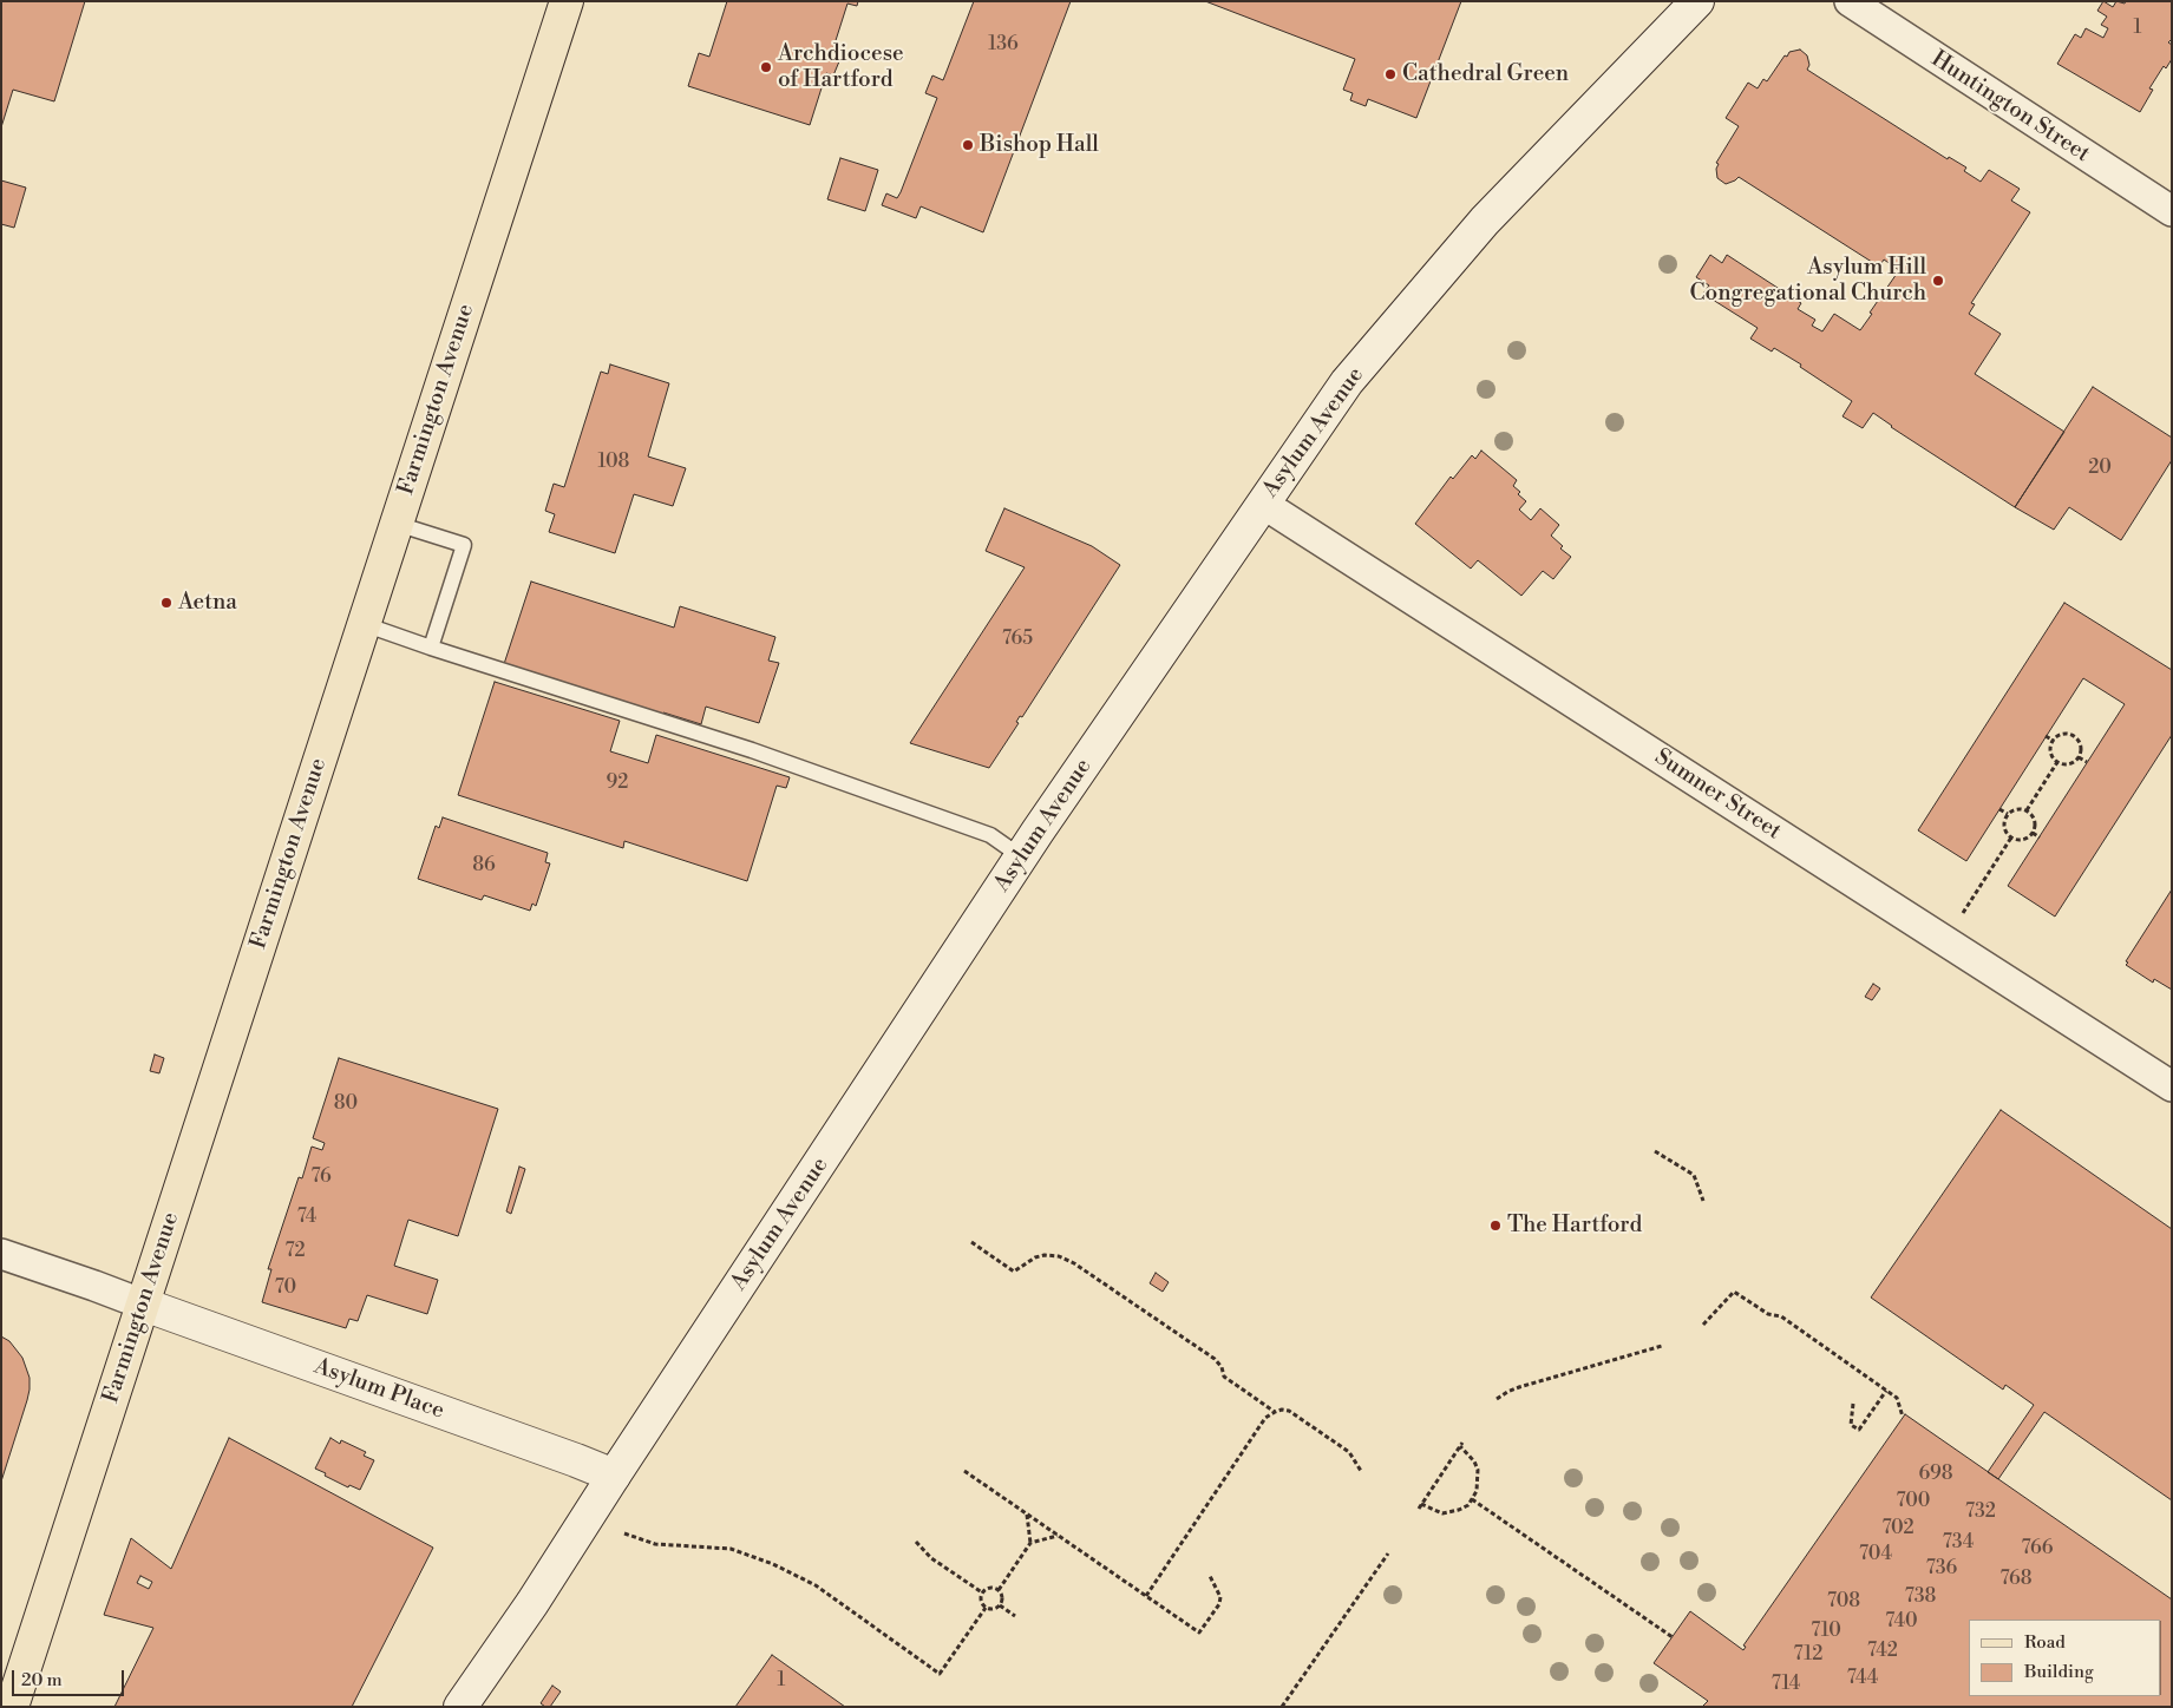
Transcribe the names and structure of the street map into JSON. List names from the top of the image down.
{
  "streets": {
    "main road": ["Farmington Avenue", "Asylum Avenue", "Asylum Place"],
    "street": ["Huntington Street", "Sumner Street"]
  },
  "crossings": [
    ["Farmington Avenue", "Asylum Place"],
    ["Asylum Avenue", "Sumner Street"],
    ["Asylum Avenue", "Asylum Place"]
  ],
  "places": [
    "Archdiocese of Hartford",
    "Cathedral Green",
    "Bishop Hall",
    "Asylum Hill Congregational Church",
    "Aetna",
    "The Hartford"
  ],
  "house_numbers": [
    "1",
    "136",
    "108",
    "20",
    "765",
    "92",
    "86",
    "80",
    "76",
    "74",
    "72",
    "70",
    "698",
    "700",
    "732",
    "702",
    "734",
    "766",
    "704",
    "736",
    "768",
    "738",
    "708",
    "740",
    "710",
    "742",
    "712",
    "744",
    "1",
    "714"
  ],
  "legend": ["Road", "Building"],
  "scale_bar": "20 m"
}
